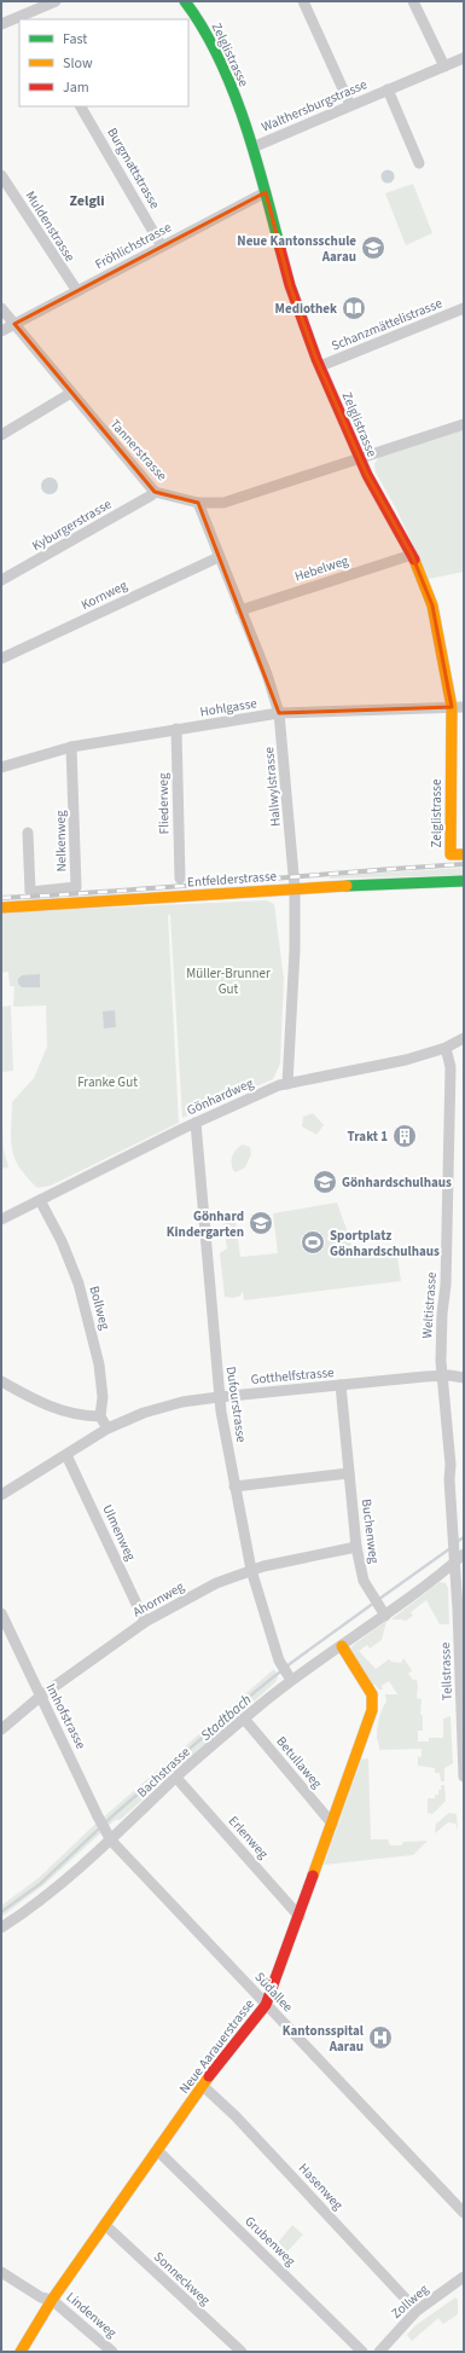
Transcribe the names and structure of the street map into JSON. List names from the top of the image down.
{
  "streets": {
    "street": [
      "Zelglistrasse",
      "Walthersburgstrasse",
      "Burgmattstrasse",
      "Muldenstrasse",
      "Fröhlichstrasse",
      "Schanzmättelistrasse",
      "Tannerstrasse",
      "Kyburgerstrasse",
      "Hebelweg",
      "Kornweg",
      "Hohlgasse",
      "Hallwylstrasse",
      "Fliederweg",
      "Nelkenweg",
      "Entfelderstrasse",
      "Gönhardweg",
      "Weltistrasse",
      "Bollweg",
      "Gotthelfstrasse",
      "Dufourstrasse",
      "Buchenweg",
      "Ulmenweg",
      "Ahornweg",
      "Tellstrasse",
      "Imhofstrasse",
      "Betullaweg",
      "Bachstrasse",
      "Erlenweg",
      "Südallee",
      "Neue Aarauerstrasse",
      "Hasenweg",
      "Grubenweg",
      "Sonneckweg",
      "Zollweg",
      "Lindenweg"
    ]
  },
  "crossings": [
    ["Zelglistrasse", "Walthersburgstrasse"],
    ["Zelglistrasse", "Fröhlichstrasse"],
    ["Zelglistrasse", "Schanzmättelistrasse"],
    ["Zelglistrasse", "Tannerstrasse"],
    ["Zelglistrasse", "Hebelweg"],
    ["Zelglistrasse", "Hohlgasse"],
    ["Burgmattstrasse", "Fröhlichstrasse"],
    ["Muldenstrasse", "Fröhlichstrasse"],
    ["Fröhlichstrasse", "Tannerstrasse"],
    ["Tannerstrasse", "Kyburgerstrasse"],
    ["Tannerstrasse", "Hallwylstrasse"],
    ["Hebelweg", "Hallwylstrasse"],
    ["Kornweg", "Hallwylstrasse"],
    ["Hohlgasse", "Hallwylstrasse"],
    ["Hohlgasse", "Fliederweg"],
    ["Hohlgasse", "Nelkenweg"],
    ["Hallwylstrasse", "Entfelderstrasse"],
    ["Hallwylstrasse", "Gönhardweg"],
    ["Gönhardweg", "Weltistrasse"],
    ["Gönhardweg", "Bollweg"],
    ["Gönhardweg", "Dufourstrasse"],
    ["Weltistrasse", "Gotthelfstrasse"],
    ["Weltistrasse", "Tellstrasse"],
    ["Weltistrasse", "Bachstrasse"],
    ["Gotthelfstrasse", "Dufourstrasse"],
    ["Gotthelfstrasse", "Buchenweg"],
    ["Gotthelfstrasse", "Ulmenweg"],
    ["Dufourstrasse", "Ahornweg"],
    ["Dufourstrasse", "Bachstrasse"],
    ["Buchenweg", "Ahornweg"],
    ["Buchenweg", "Bachstrasse"],
    ["Ulmenweg", "Ahornweg"],
    ["Ahornweg", "Imhofstrasse"],
    ["Tellstrasse", "Bachstrasse"],
    ["Imhofstrasse", "Bachstrasse"],
    ["Imhofstrasse", "Südallee"],
    ["Betullaweg", "Bachstrasse"],
    ["Betullaweg", "Neue Aarauerstrasse"],
    ["Bachstrasse", "Erlenweg"],
    ["Bachstrasse", "Südallee"],
    ["Bachstrasse", "Neue Aarauerstrasse"],
    ["Erlenweg", "Neue Aarauerstrasse"],
    ["Südallee", "Neue Aarauerstrasse"],
    ["Neue Aarauerstrasse", "Hasenweg"],
    ["Neue Aarauerstrasse", "Grubenweg"],
    ["Neue Aarauerstrasse", "Sonneckweg"],
    ["Neue Aarauerstrasse", "Lindenweg"],
    ["Hasenweg", "Zollweg"]
  ],
  "districts": ["Zelgli"],
  "water": ["Stadtbach"],
  "parks": ["Müller-Brunner Gut", "Franke Gut"],
  "places": {
    "school or university": ["Neue Kantonsschule Aarau", "Gönhardschulhaus", "Gönhard Kindergarten"],
    "library": ["Mediothek"],
    "building": ["Trakt 1"],
    "sports": ["Sportplatz Gönhardschulhaus"],
    "hospital": ["Kantonsspital Aarau"]
  },
  "legend": ["Fast", "Slow", "Jam"]
}
